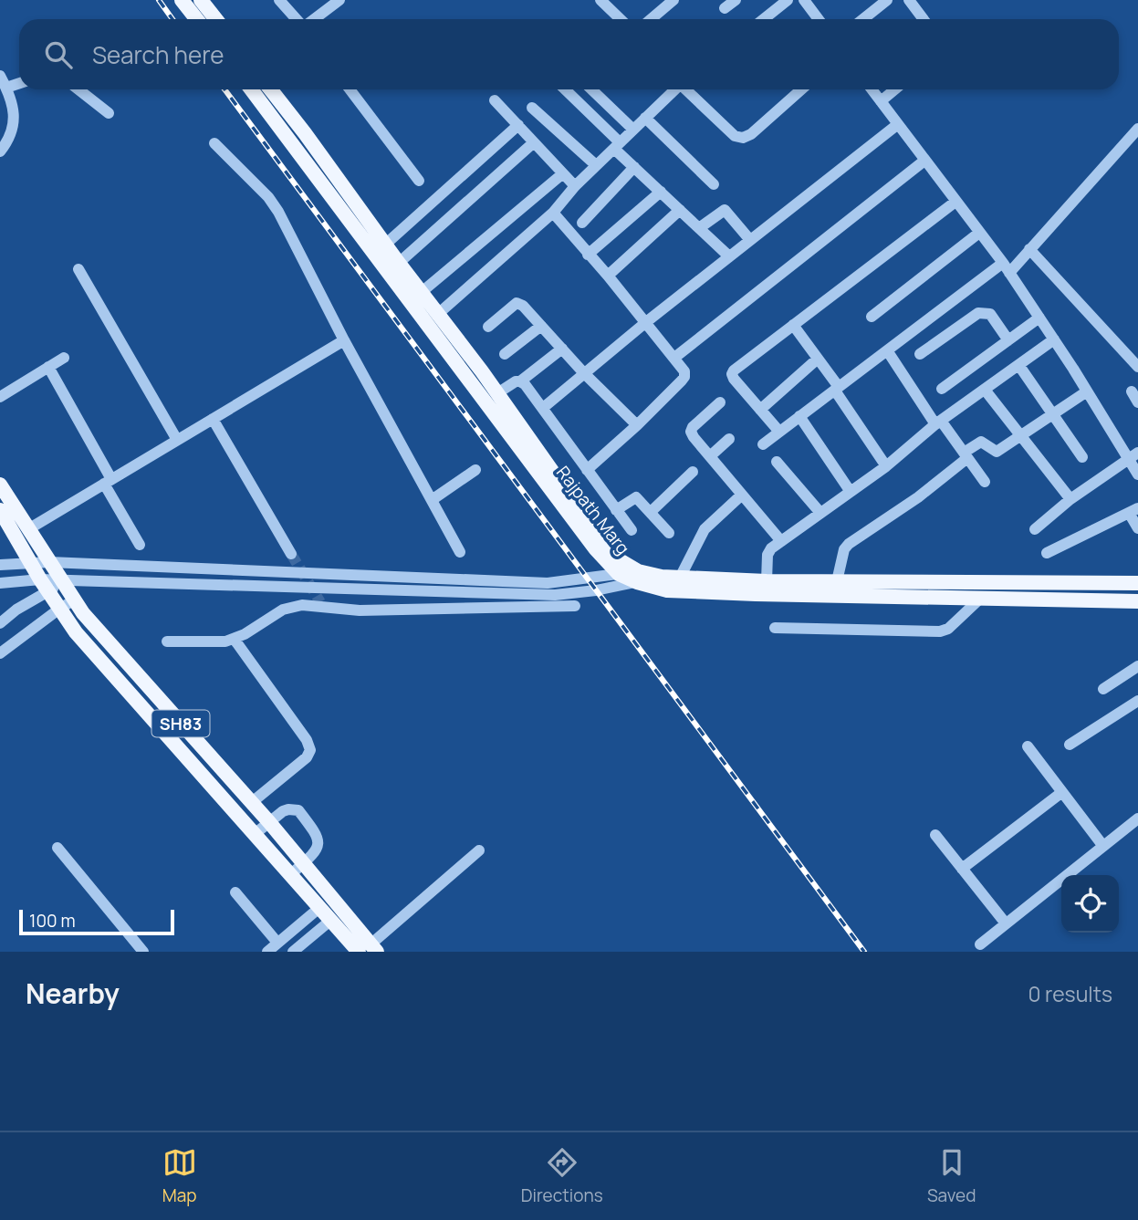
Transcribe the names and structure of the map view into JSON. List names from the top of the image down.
{
  "streets": {
    "main road": ["Rajpath Marg", "SH83"]
  },
  "scale_bar": "100 m",
  "page": {
    "search": "Search here",
    "scale": "100 m",
    "heading": ["Nearby", "0 results"],
    "nav": ["Map", "Directions", "Saved"]
  }
}
